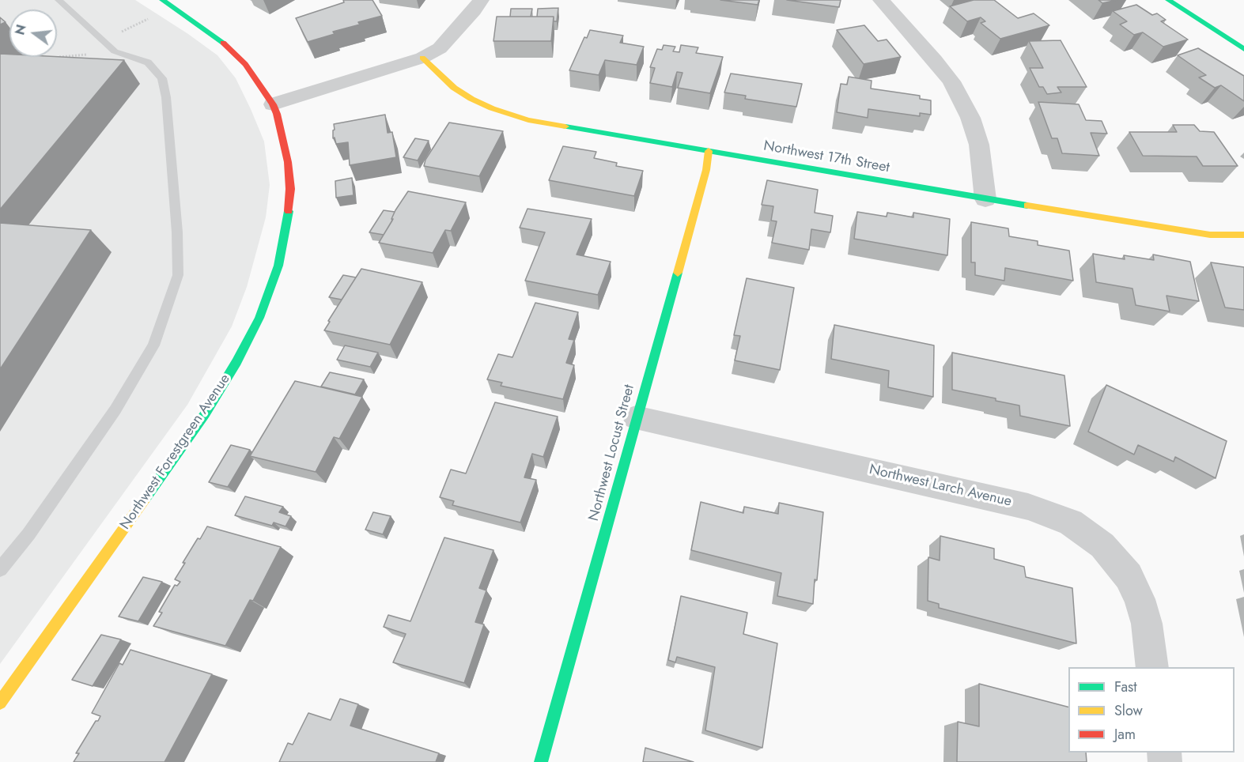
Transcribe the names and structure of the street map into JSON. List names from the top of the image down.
{
  "streets": {
    "street": [
      "Northwest 17th Street",
      "Northwest Forestgreen Avenue",
      "Northwest Locust Street",
      "Northwest Larch Avenue"
    ]
  },
  "crossings": [
    ["Northwest 17th Street", "Northwest Locust Street"],
    ["Northwest Locust Street", "Northwest Larch Avenue"]
  ],
  "legend": ["Fast", "Slow", "Jam"],
  "north": "left"
}
